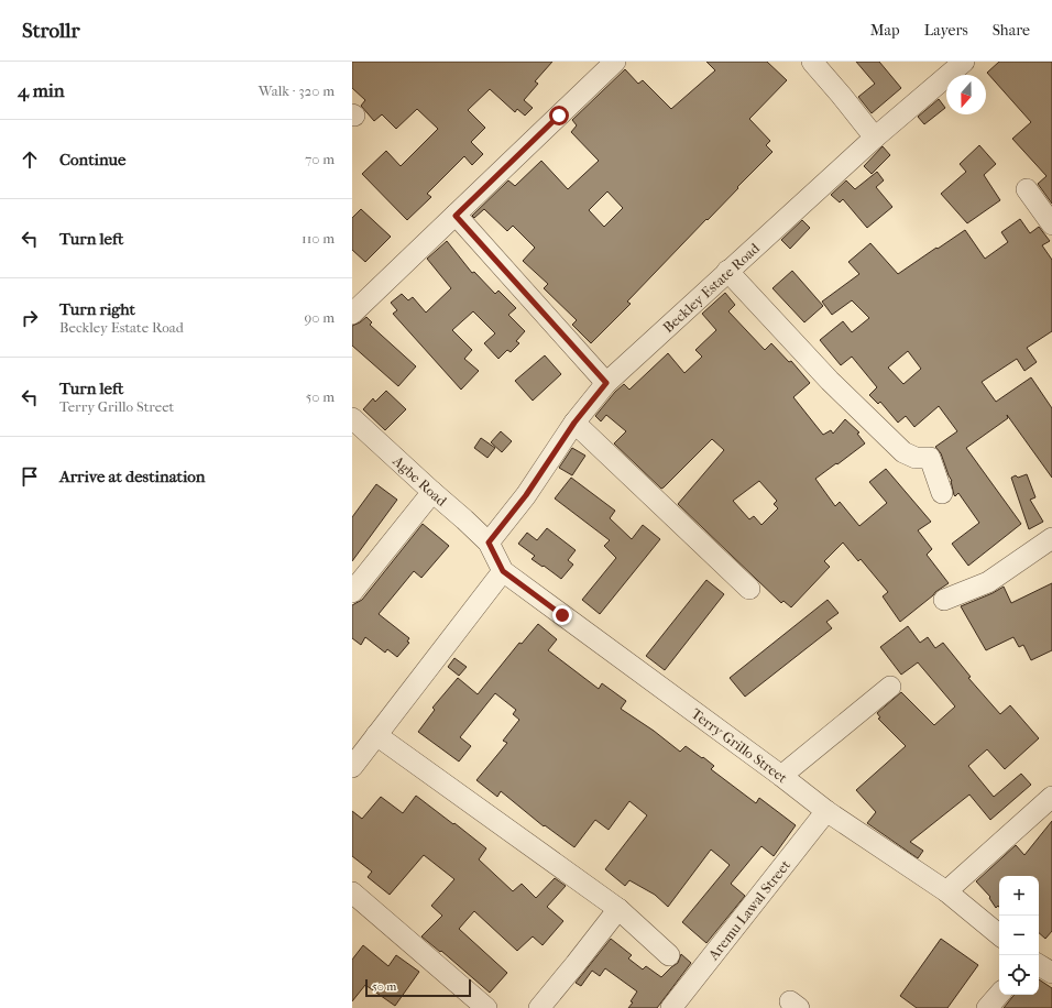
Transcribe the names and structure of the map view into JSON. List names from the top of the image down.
{
  "streets": {
    "street": [
      "Beckley Estate Road",
      "Agbe Road",
      "Terry Grillo Street",
      "Aremu Lawal Street"
    ]
  },
  "crossings": [
    ["Beckley Estate Road", "Agbe Road"],
    ["Beckley Estate Road", "Terry Grillo Street"],
    ["Agbe Road", "Terry Grillo Street"],
    ["Terry Grillo Street", "Aremu Lawal Street"]
  ],
  "scale_bar": "50 m",
  "north": "bottom",
  "page": {
    "header": "Strollr",
    "nav": ["Map", "Layers", "Share"],
    "heading": ["4 min", "Walk · 320 m"],
    "list": [
      ["Continue", "70 m"],
      ["Turn left", "110 m"],
      ["Turn right", "Beckley Estate Road", "90 m"],
      ["Turn left", "Terry Grillo Street", "50 m"],
      "Arrive at destination"
    ],
    "map_buttons": ["+", "−"],
    "scale": "50 m"
  }
}
